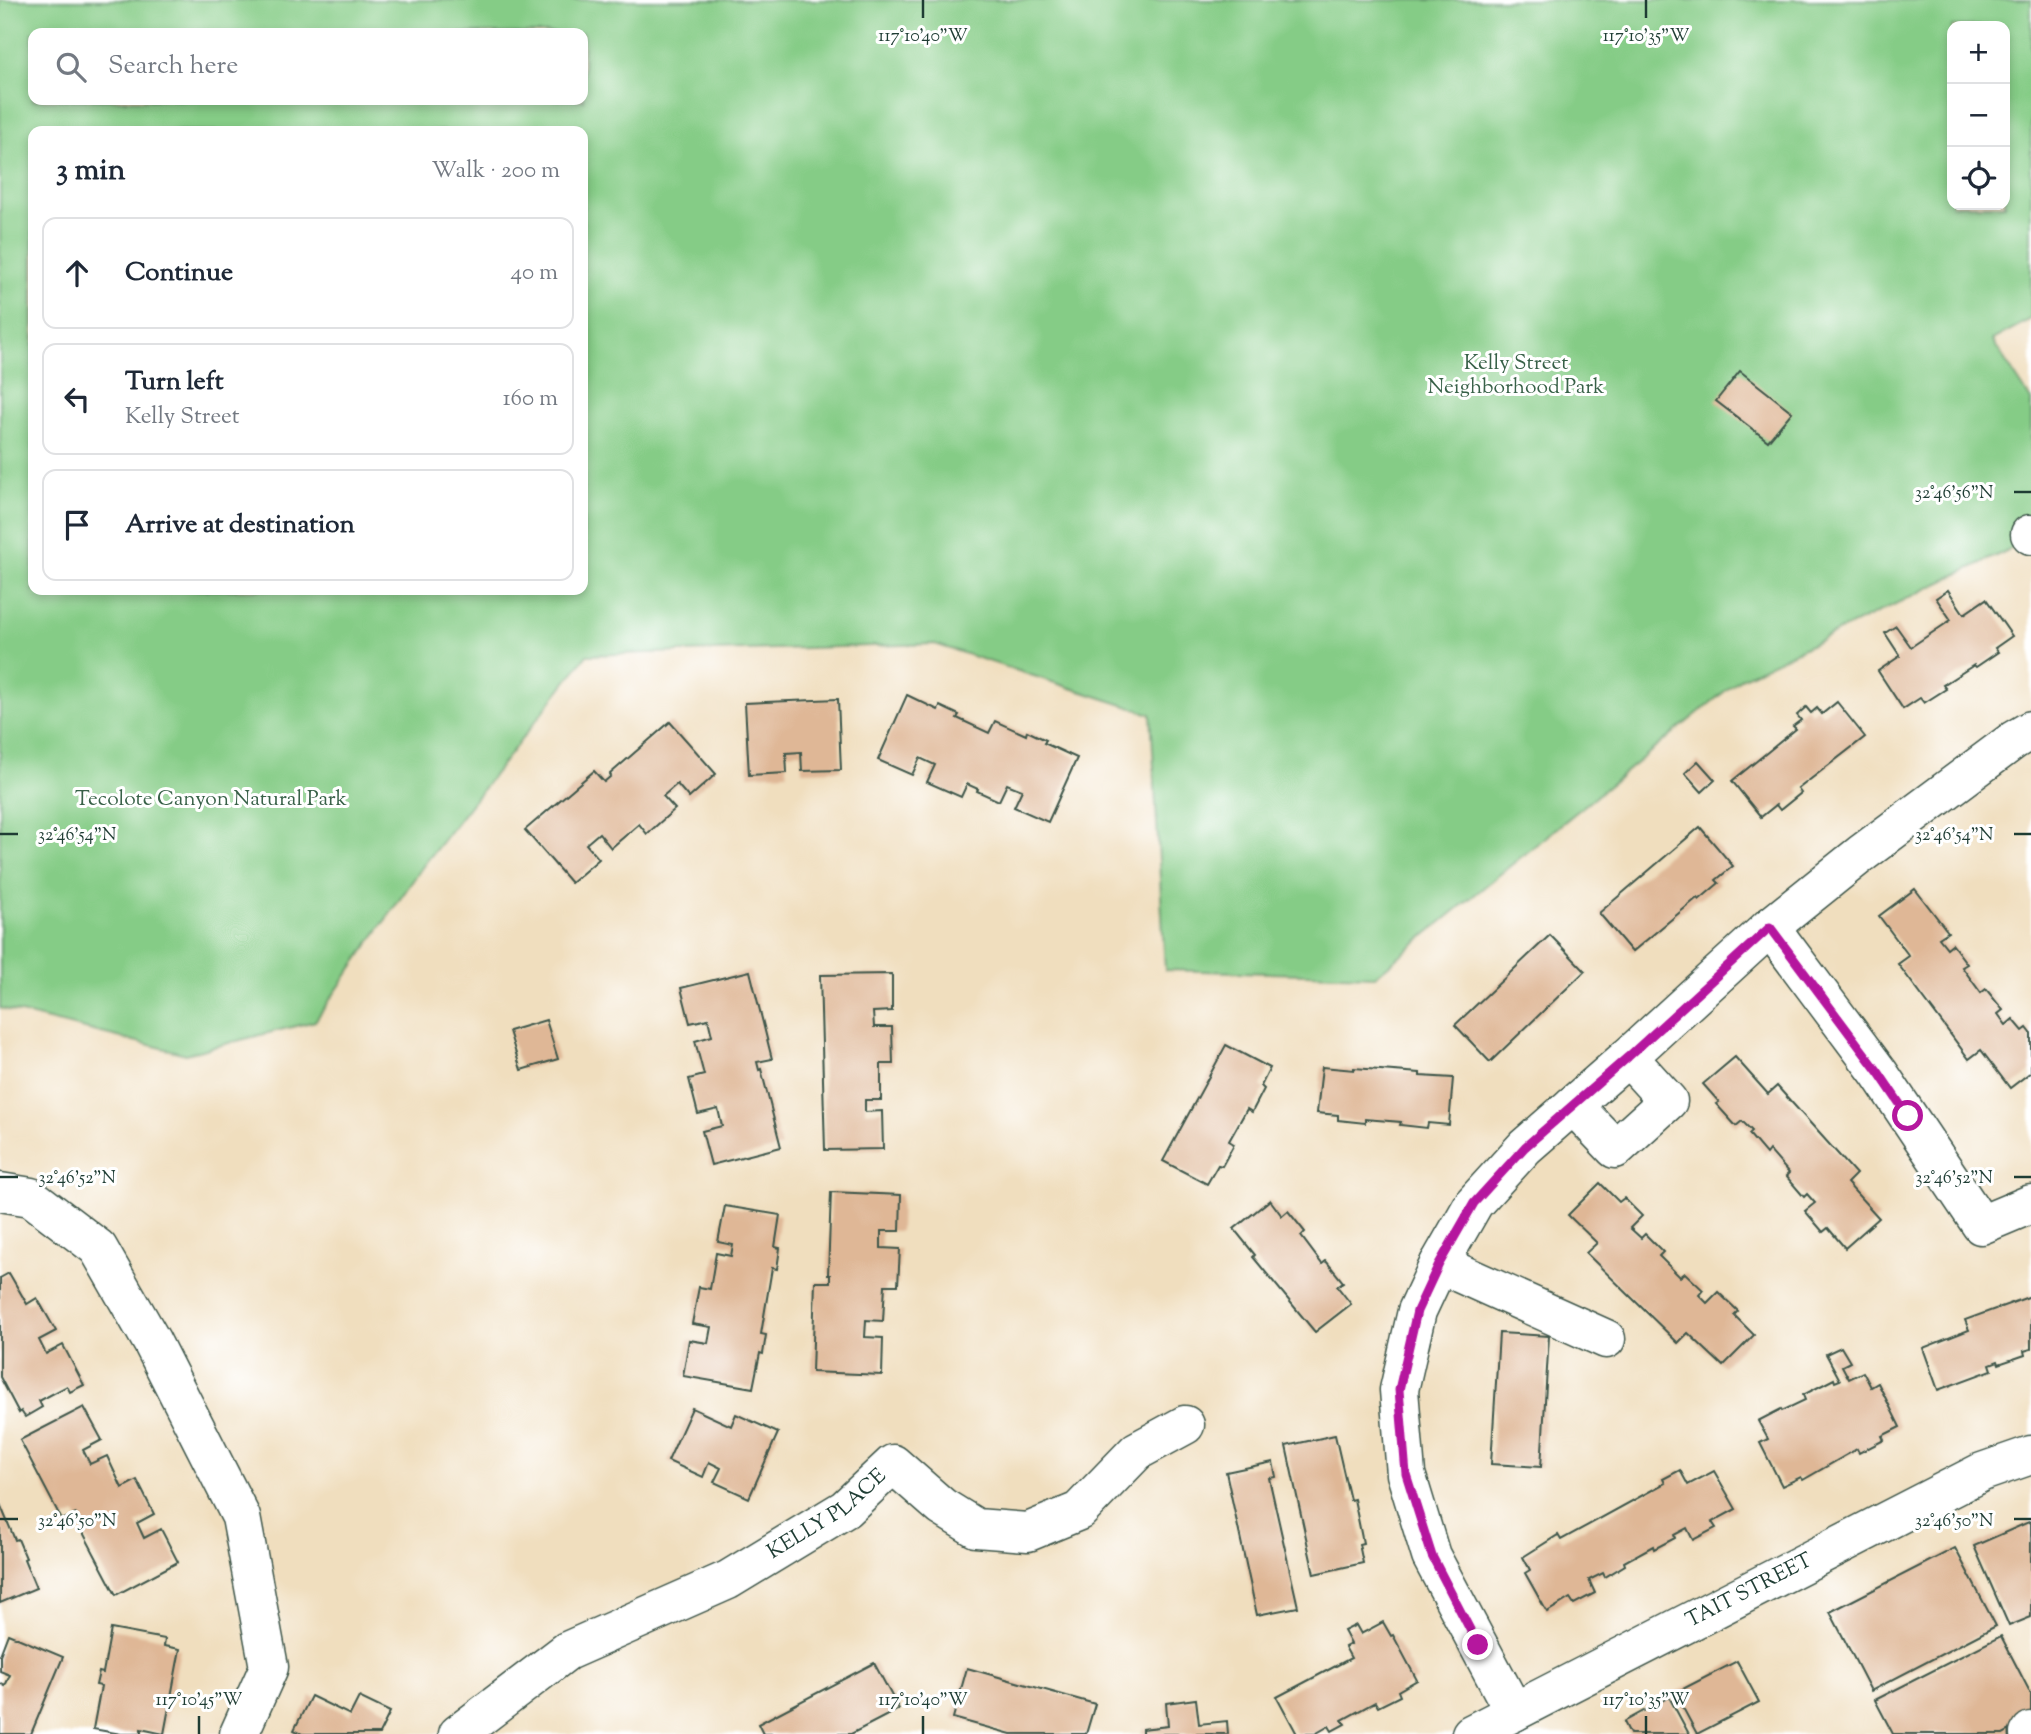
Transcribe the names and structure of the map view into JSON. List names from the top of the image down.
{
  "streets": {
    "street": ["KELLY PLACE", "TAIT STREET"]
  },
  "parks": ["Kelly Street Neighborhood Park", "Tecolote Canyon Natural Park"],
  "page": {
    "map_buttons": ["+", "−"],
    "search": "Search here",
    "heading": ["3 min", "Walk · 200 m"],
    "list": [
      ["Continue", "40 m"],
      ["Turn left", "Kelly Street", "160 m"],
      "Arrive at destination"
    ]
  },
  "coordinates": [
    "117°10'40\"W",
    "117°10'35\"W",
    "32°46'56\"N",
    "32°46'54\"N",
    "32°46'52\"N",
    "32°46'50\"N",
    "117°10'45\"W"
  ]
}
